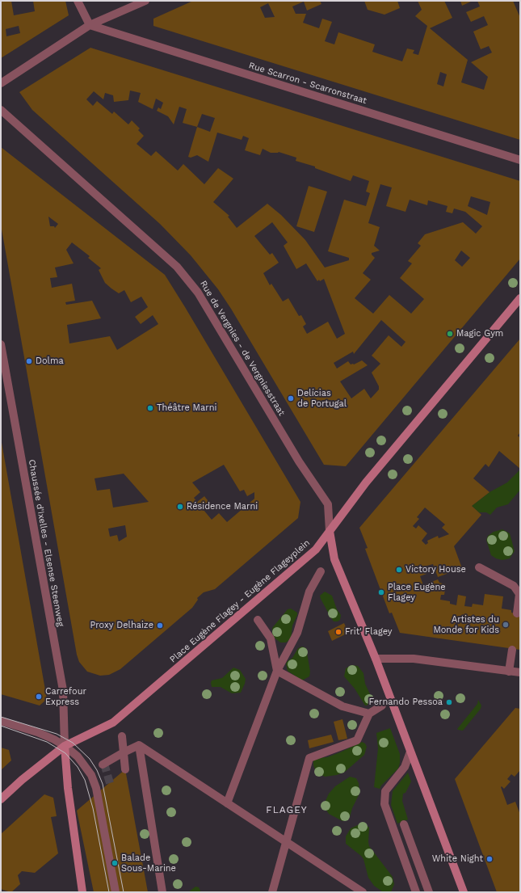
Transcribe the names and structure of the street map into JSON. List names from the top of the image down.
{
  "streets": {
    "main road": ["Place Eugène Flagey - Eugène Flageyplein"],
    "street": ["Rue Scarron - Scarronstraat", "Rue de Vergnies - de Vergniesstraat", "Chaussée d'Ixelles - Elsense Steenweg"]
  },
  "crossings": [
    ["Rue de Vergnies - de Vergniesstraat", "Place Eugène Flagey - Eugène Flageyplein"],
    ["Chaussée d'Ixelles - Elsense Steenweg", "Place Eugène Flagey - Eugène Flageyplein"]
  ],
  "districts": ["FLAGEY"],
  "places": [
    "Magic Gym",
    "Dolma",
    "Delícias de Portugal",
    "Théâtre Marni",
    "Résidence Marni",
    "Victory House",
    "Place Eugène Flagey",
    "Artistes du Monde for Kids",
    "Proxy Delhaize",
    "Frit' Flagey",
    "Carrefour Express",
    "Fernando Pessoa",
    "White Night",
    "Balade Sous-Marine"
  ]
}
